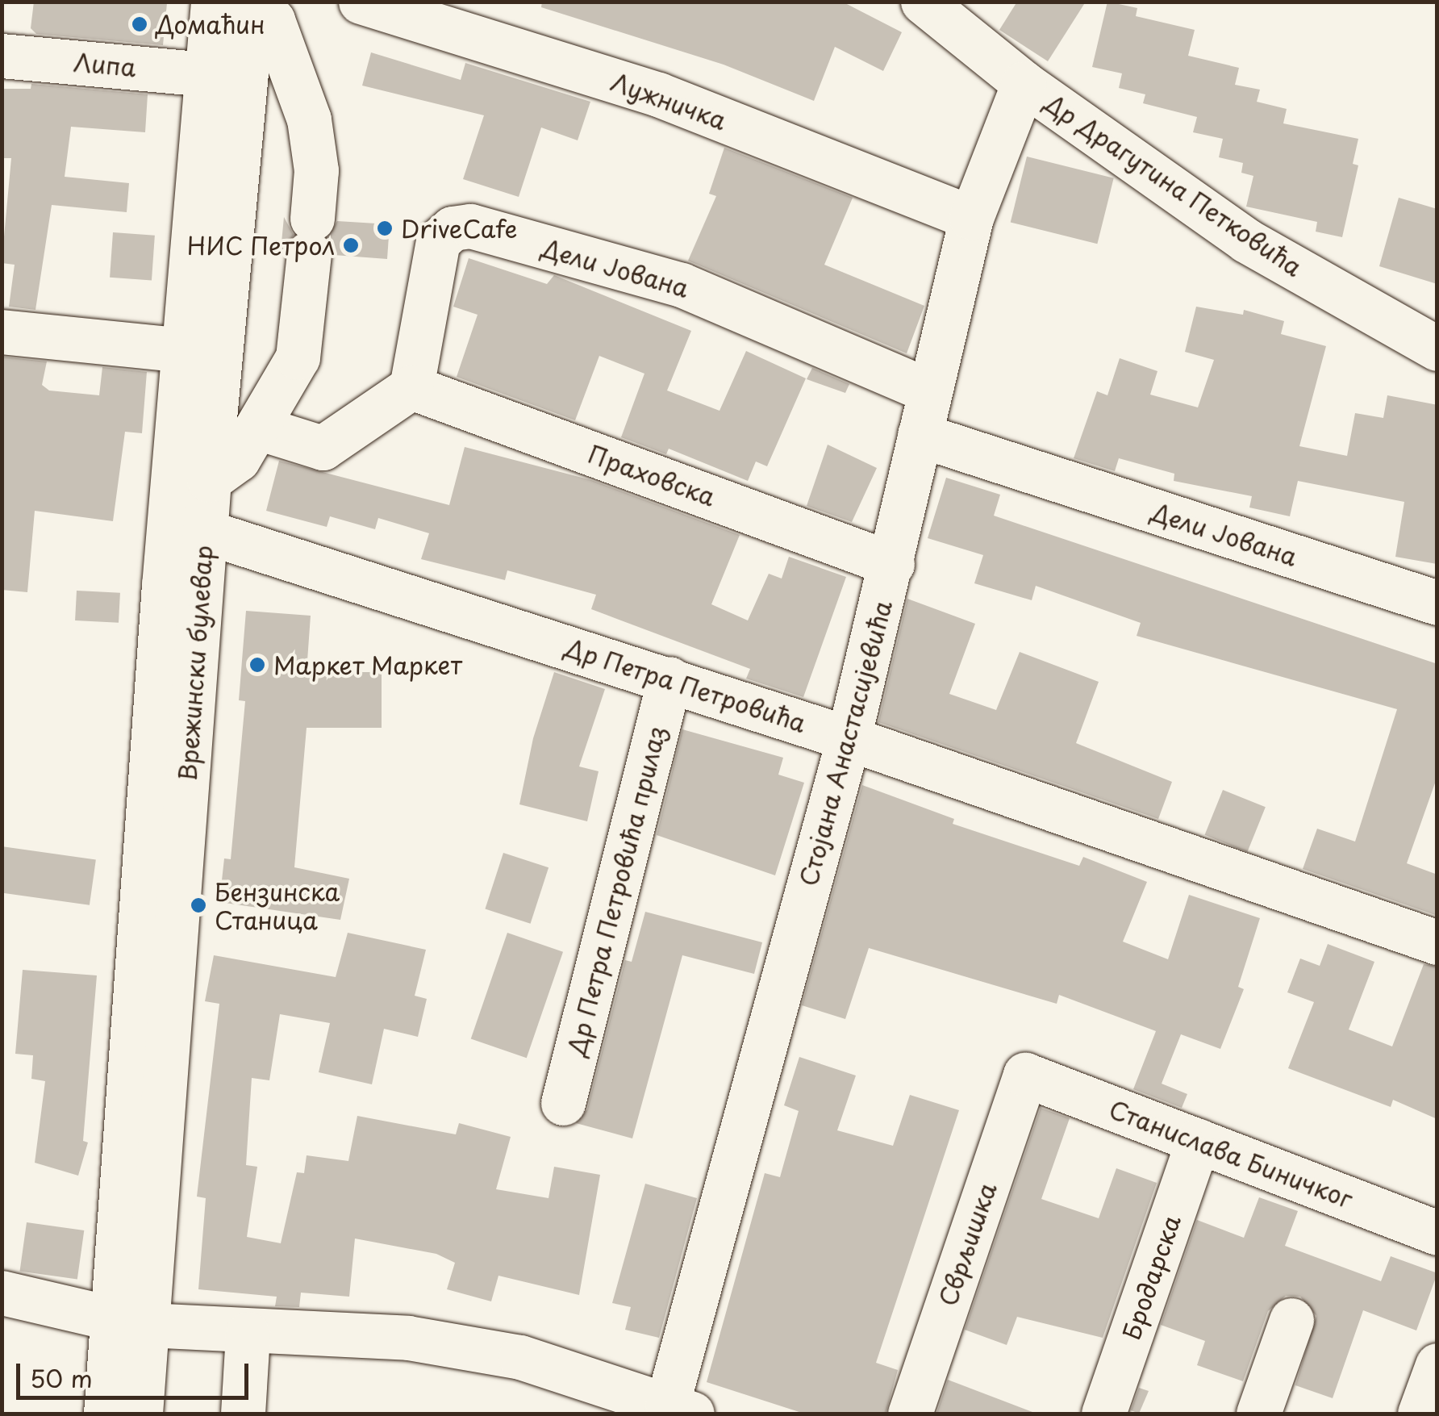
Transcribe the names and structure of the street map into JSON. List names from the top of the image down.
{
  "streets": {
    "street": [
      "Липа",
      "Лужничка",
      "Др Драгутина Петковића",
      "Дели Јована",
      "Праховска",
      "Врежински булевар",
      "Др Петра Петровића",
      "Стојана Анастасијевића",
      "Др Петра Петровића прилаз",
      "Станислава Биничког",
      "Сврљишка",
      "Бродарска"
    ]
  },
  "crossings": [
    ["Липа", "Врежински булевар"],
    ["Лужничка", "Стојана Анастасијевића"],
    ["Др Драгутина Петковића", "Стојана Анастасијевића"],
    ["Дели Јована", "Праховска"],
    ["Дели Јована", "Стојана Анастасијевића"],
    ["Праховска", "Стојана Анастасијевића"],
    ["Врежински булевар", "Др Петра Петровића"],
    ["Др Петра Петровића", "Стојана Анастасијевића"],
    ["Др Петра Петровића", "Др Петра Петровића прилаз"],
    ["Станислава Биничког", "Сврљишка"],
    ["Станислава Биничког", "Бродарска"]
  ],
  "places": [
    "Домаћин",
    "DriveCafe",
    "НИС Петрол",
    "Маркет Маркет",
    "Бензинска Станица"
  ],
  "scale_bar": "50 m"
}
